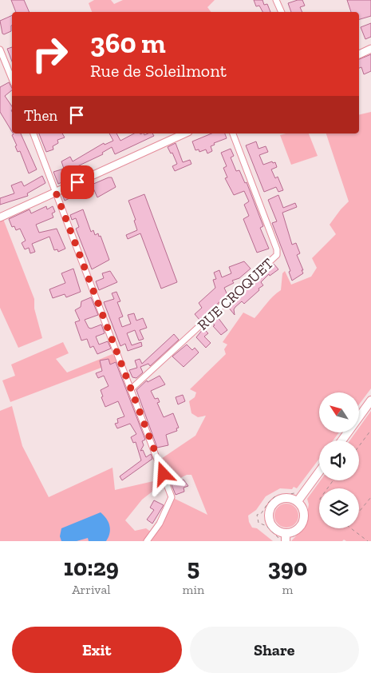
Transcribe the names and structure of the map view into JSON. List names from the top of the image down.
{
  "streets": {
    "street": ["RUE CROQUET"]
  },
  "north": "top left",
  "page": {
    "turn": ["360 m", "Rue de Soleilmont"],
    "then": "Then",
    "eta": [
      "10:29",
      "Arrival",
      "5",
      "min",
      "390",
      "m"
    ],
    "buttons": ["Exit", "Share"]
  }
}
